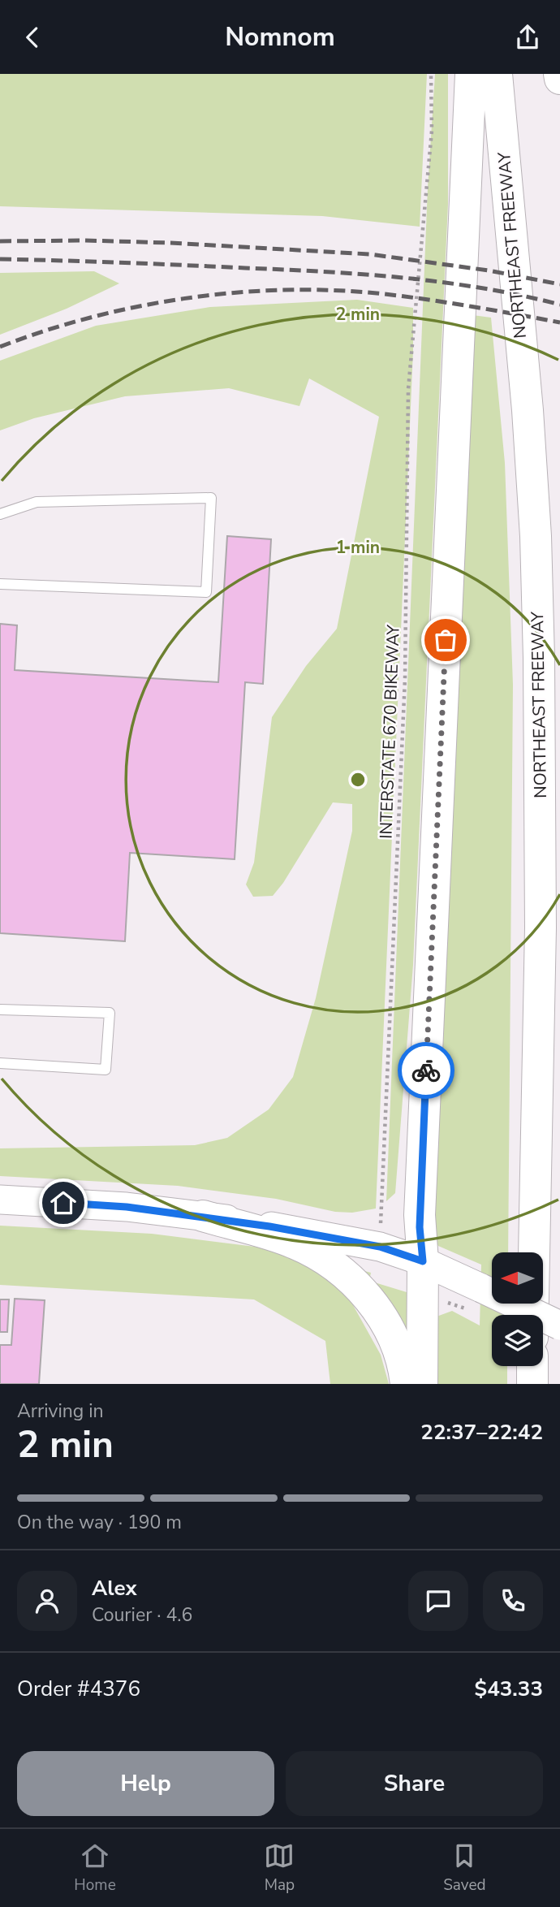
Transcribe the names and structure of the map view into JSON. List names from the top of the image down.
{
  "streets": {
    "highway": ["NORTHEAST FREEWAY"],
    "path": ["INTERSTATE 670 BIKEWAY"]
  },
  "north": "left",
  "page": {
    "header": "Nomnom",
    "heading": ["2 min", "Arriving in", "22:37–22:42"],
    "panel": [
      "Alex",
      "Courier · 4.6",
      "Order #4376",
      "$43.33"
    ],
    "bar": "On the way · 190 m",
    "buttons": ["Help", "Share"],
    "tabs": ["Home", "Map", "Saved"]
  },
  "rings": ["2 min", "1 min"]
}
